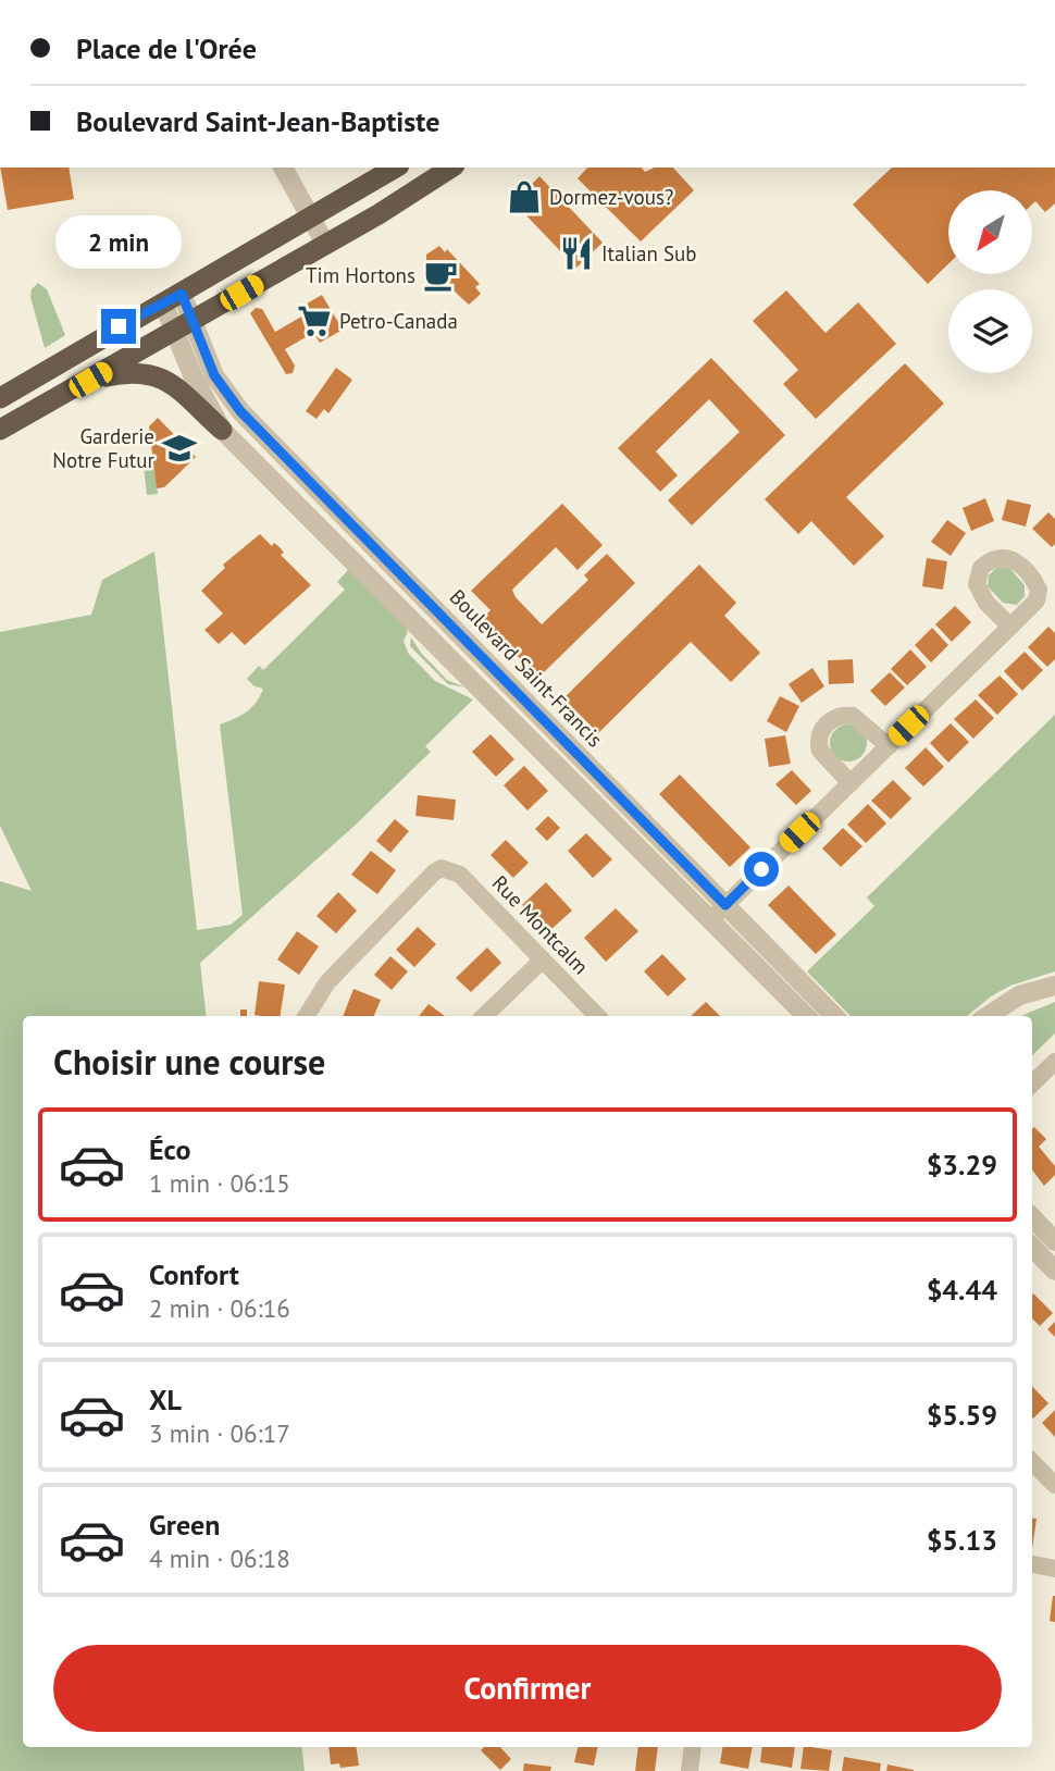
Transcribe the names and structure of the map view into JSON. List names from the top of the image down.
{
  "streets": {
    "street": ["Boulevard Saint-Francis", "Rue Montcalm"]
  },
  "places": {
    "shop": ["Dormez-vous?"],
    "restaurant": ["Italian Sub"],
    "cafe": ["Tim Hortons"],
    "supermarket": ["Petro-Canada"],
    "school or university": ["Garderie Notre Futur"]
  },
  "north": "bottom left",
  "page": {
    "banner": ["Place de l'Orée", "Boulevard Saint-Jean-Baptiste"],
    "bubble": "2 min",
    "heading": "Choisir une course",
    "list": [
      {
        "name": "Éco",
        "note": "1 min · 06:15",
        "value": "$3.29"
      },
      {
        "name": "Confort",
        "note": "2 min · 06:16",
        "value": "$4.44"
      },
      {
        "name": "XL",
        "note": "3 min · 06:17",
        "value": "$5.59"
      },
      {
        "name": "Green",
        "note": "4 min · 06:18",
        "value": "$5.13"
      }
    ],
    "buttons": "Confirmer"
  }
}
